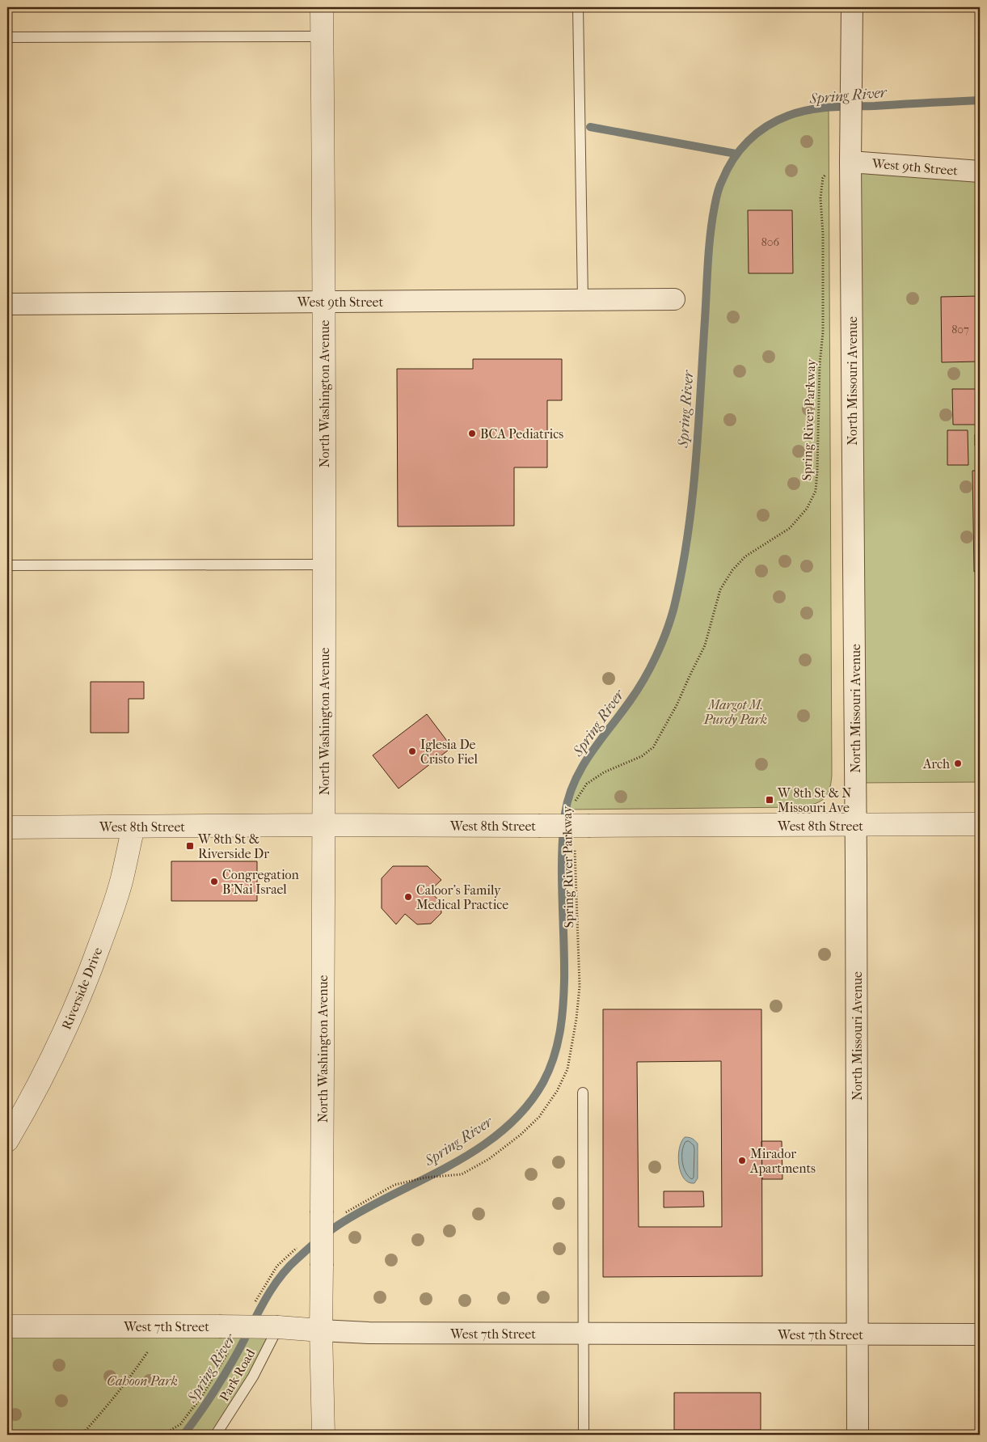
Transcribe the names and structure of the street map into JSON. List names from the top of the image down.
{
  "streets": {
    "street": [
      "West 9th Street",
      "North Missouri Avenue",
      "North Washington Avenue",
      "West 8th Street",
      "Riverside Drive",
      "West 7th Street"
    ],
    "lane": ["Park Road"],
    "path": ["Spring River Parkway"]
  },
  "crossings": [
    ["West 9th Street", "North Missouri Avenue"],
    ["West 9th Street", "North Washington Avenue"],
    ["West 9th Street", "Spring River Parkway"],
    ["North Missouri Avenue", "Spring River Parkway"],
    ["North Missouri Avenue", "West 8th Street"],
    ["North Missouri Avenue", "West 7th Street"],
    ["North Washington Avenue", "West 8th Street"],
    ["North Washington Avenue", "West 7th Street"],
    ["West 8th Street", "Riverside Drive"],
    ["West 7th Street", "Park Road"]
  ],
  "water": ["Spring River"],
  "parks": ["Margot M. Purdy Park", "Cahoon Park"],
  "places": {
    "other": [
      "BCA Pediatrics",
      "Iglesia De Cristo Fiel",
      "Arch",
      "Congregation B'Nai Israel",
      "Caloor's Family Medical Practice",
      "Mirador Apartments"
    ],
    "transit": ["W 8th St & N Missouri Ave", "W 8th St & Riverside Dr"]
  },
  "house_numbers": ["806", "807"]
}
